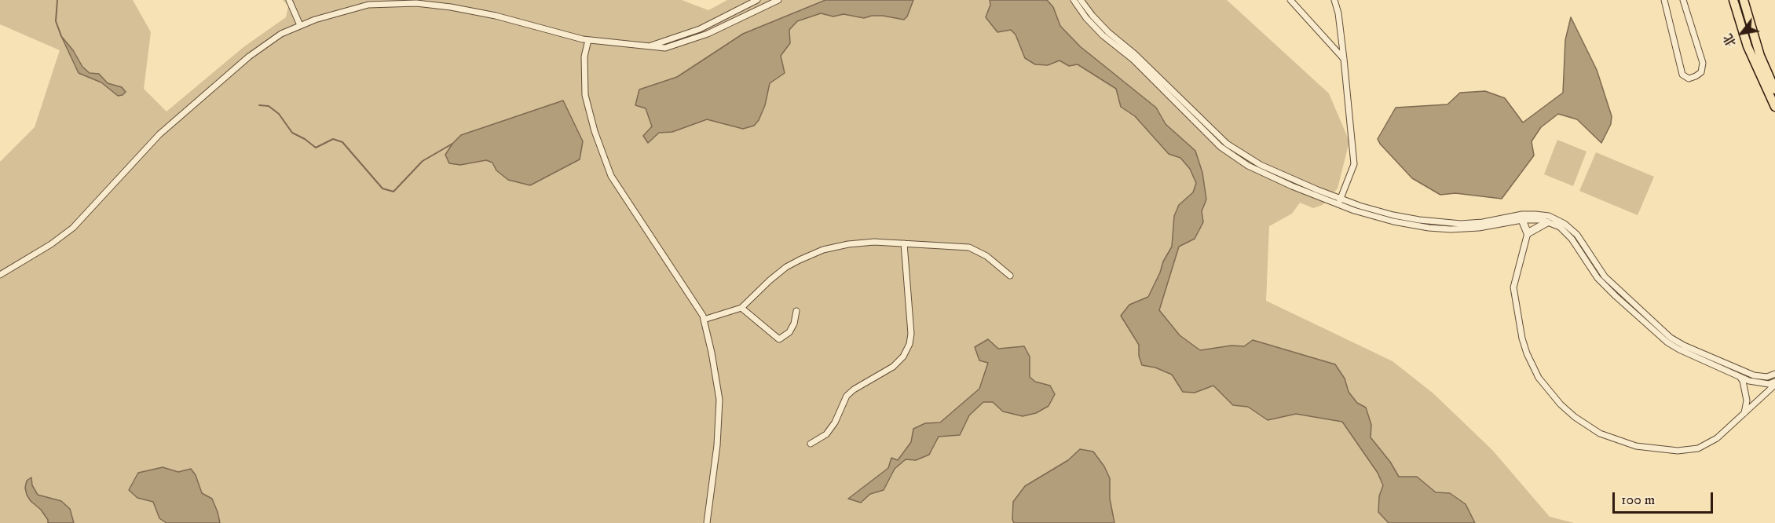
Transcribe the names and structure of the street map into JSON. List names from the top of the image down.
{
  "scale_bar": "100 m",
  "north": "bottom left"
}
